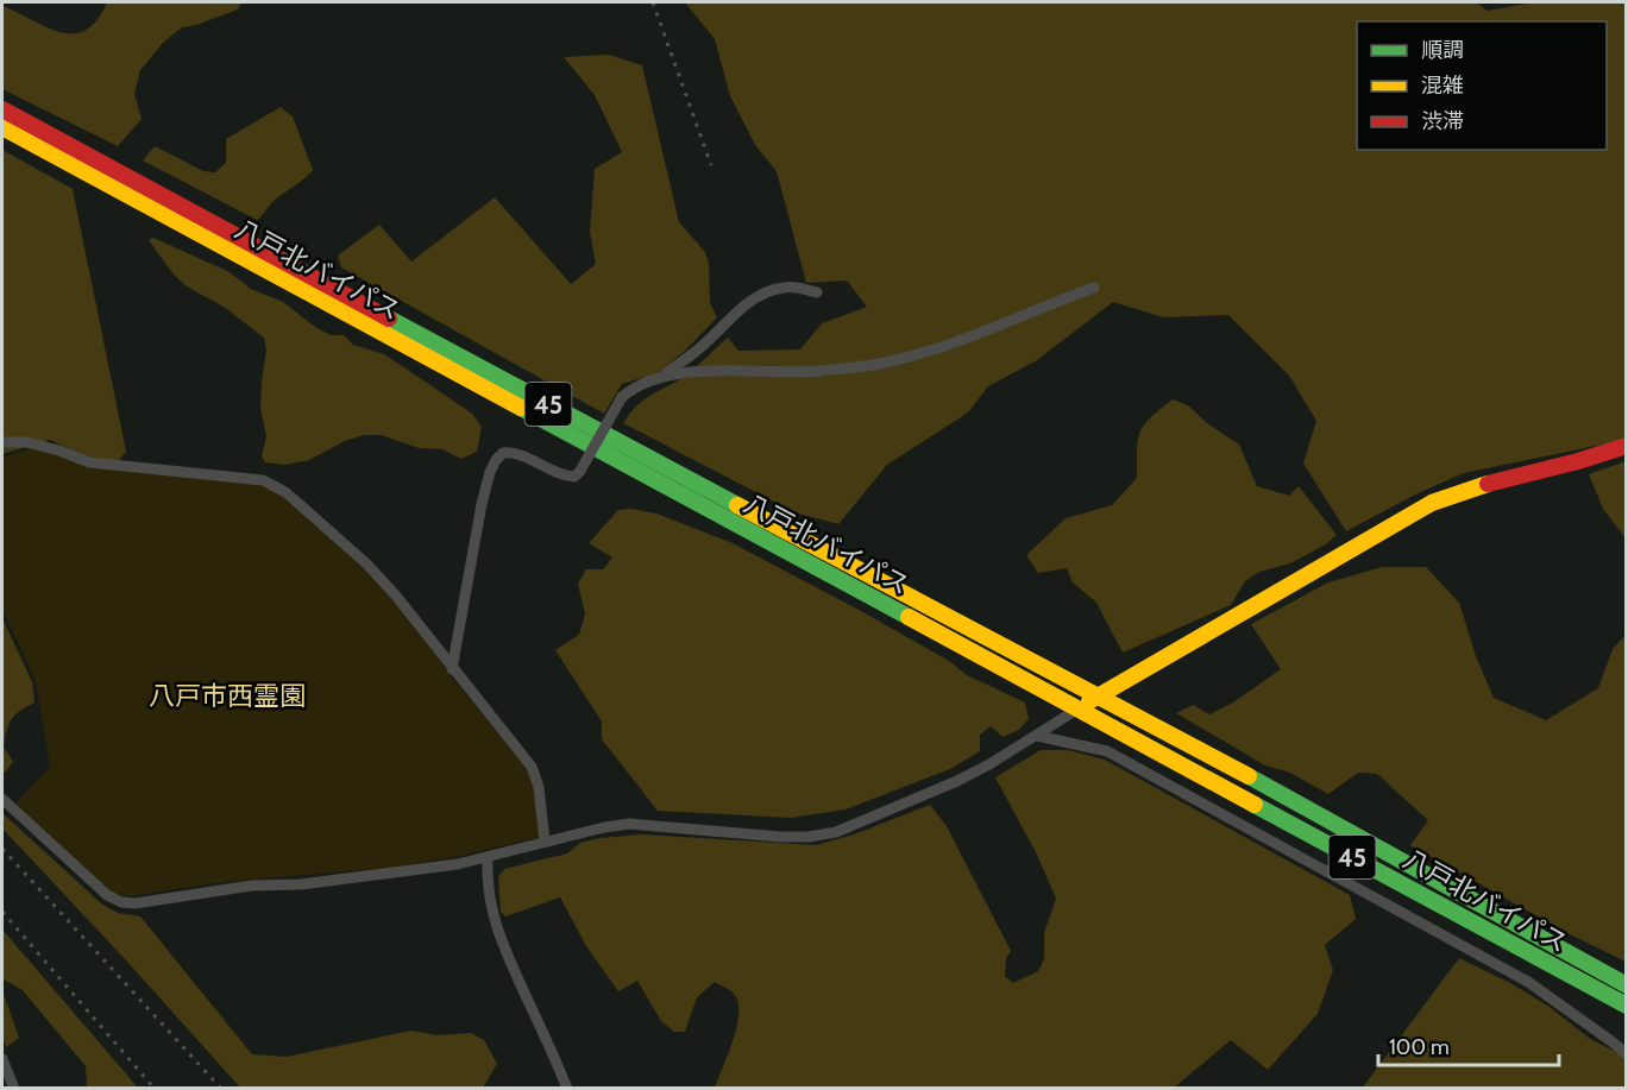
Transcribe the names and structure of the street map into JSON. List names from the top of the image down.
{
  "streets": {
    "main road": ["八戸北バイパス", "45"]
  },
  "parks": ["八戸市西霊園"],
  "legend": ["順調", "混雑", "渋滞"],
  "scale_bar": "100 m"
}
